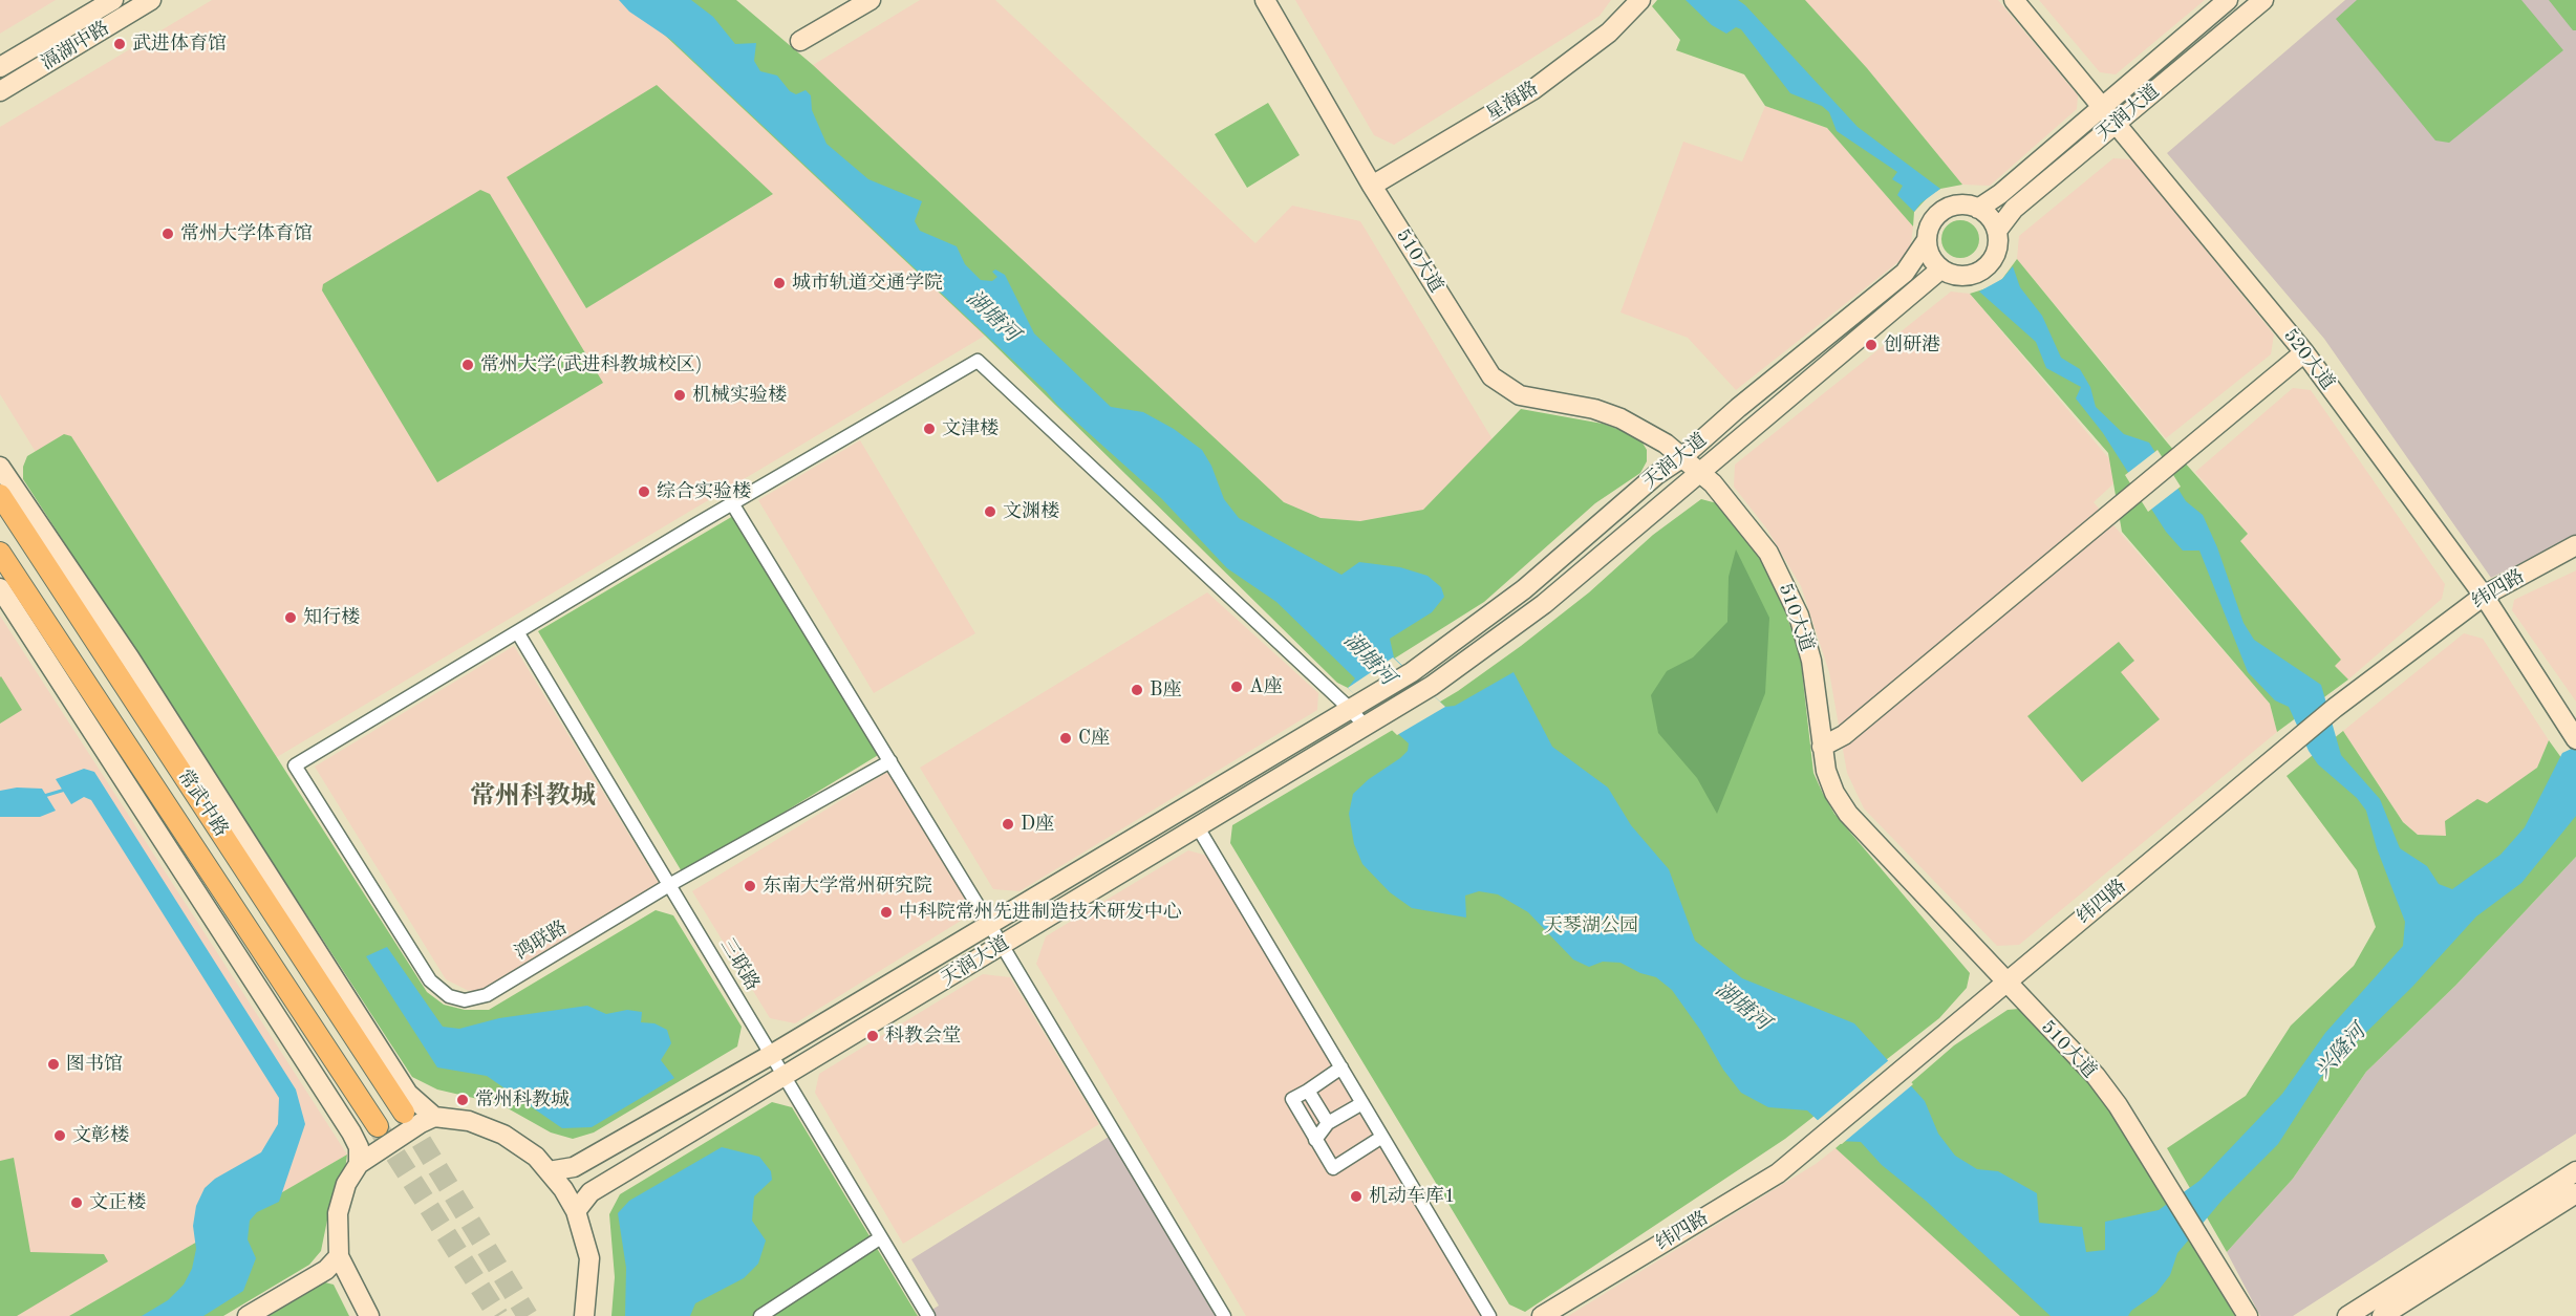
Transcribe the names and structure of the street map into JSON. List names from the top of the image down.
{
  "streets": {
    "main road": ["常武中路"],
    "street": [
      "滆湖中路",
      "星海路",
      "天润大道",
      "510大道",
      "520大道",
      "纬四路",
      "鸿联路",
      "三联路"
    ]
  },
  "crossings": [
    ["星海路", "510大道"],
    ["天润大道", "510大道"],
    ["天润大道", "520大道"],
    ["天润大道", "三联路"],
    ["510大道", "纬四路"],
    ["520大道", "纬四路"],
    ["鸿联路", "三联路"]
  ],
  "districts": ["常州科教城"],
  "water": ["湖塘河", "兴隆河"],
  "parks": ["天琴湖公园"],
  "places": [
    "武进体育馆",
    "常州大学体育馆",
    "城市轨道交通学院",
    "创研港",
    "常州大学(武进科教城校区)",
    "机械实验楼",
    "文津楼",
    "综合实验楼",
    "文渊楼",
    "知行楼",
    "A座",
    "B座",
    "C座",
    "D座",
    "东南大学常州研究院",
    "中科院常州先进制造技术研发中心",
    "科教会堂",
    "图书馆",
    "常州科教城",
    "文彰楼",
    "机动车库1",
    "文正楼"
  ]
}
